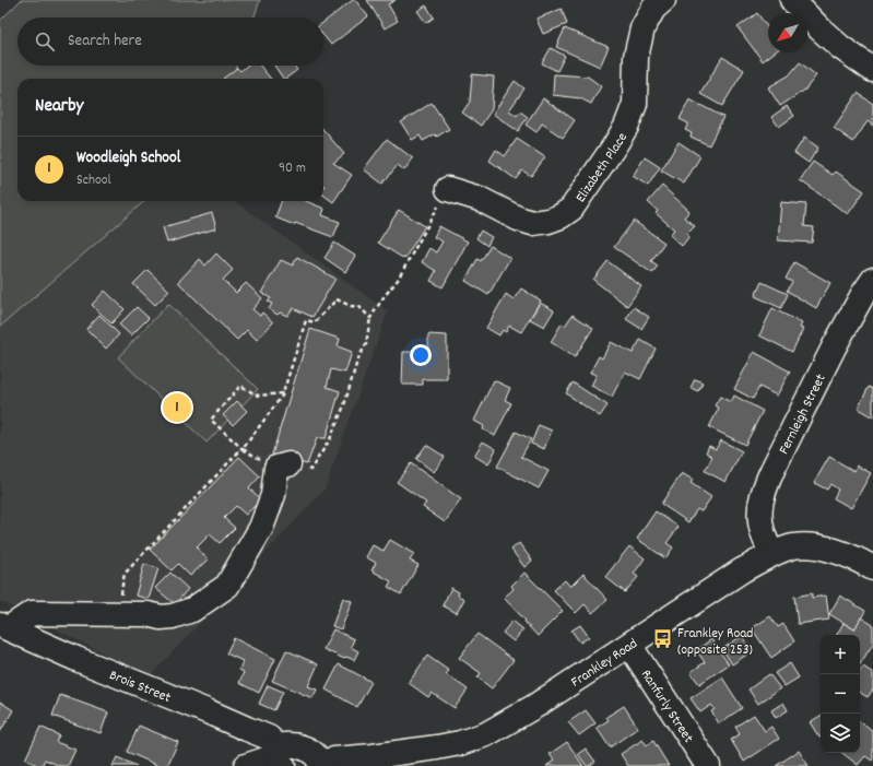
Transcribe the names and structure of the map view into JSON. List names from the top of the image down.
{
  "streets": {
    "street": [
      "Elizabeth Place",
      "Fernleigh Street",
      "Frankley Road",
      "Brois Street",
      "Ranfurly Street"
    ]
  },
  "crossings": [
    ["Fernleigh Street", "Frankley Road"],
    ["Frankley Road", "Ranfurly Street"]
  ],
  "places": {
    "bus stop": ["Frankley Road (opposite 253)"]
  },
  "north": "bottom left",
  "page": {
    "search": "Search here",
    "heading": "Nearby",
    "list": [
      {
        "mark": "1",
        "name": "Woodleigh School",
        "note": "School",
        "value": "90 m"
      }
    ],
    "pins": "1",
    "map_buttons": ["+", "−"]
  }
}
